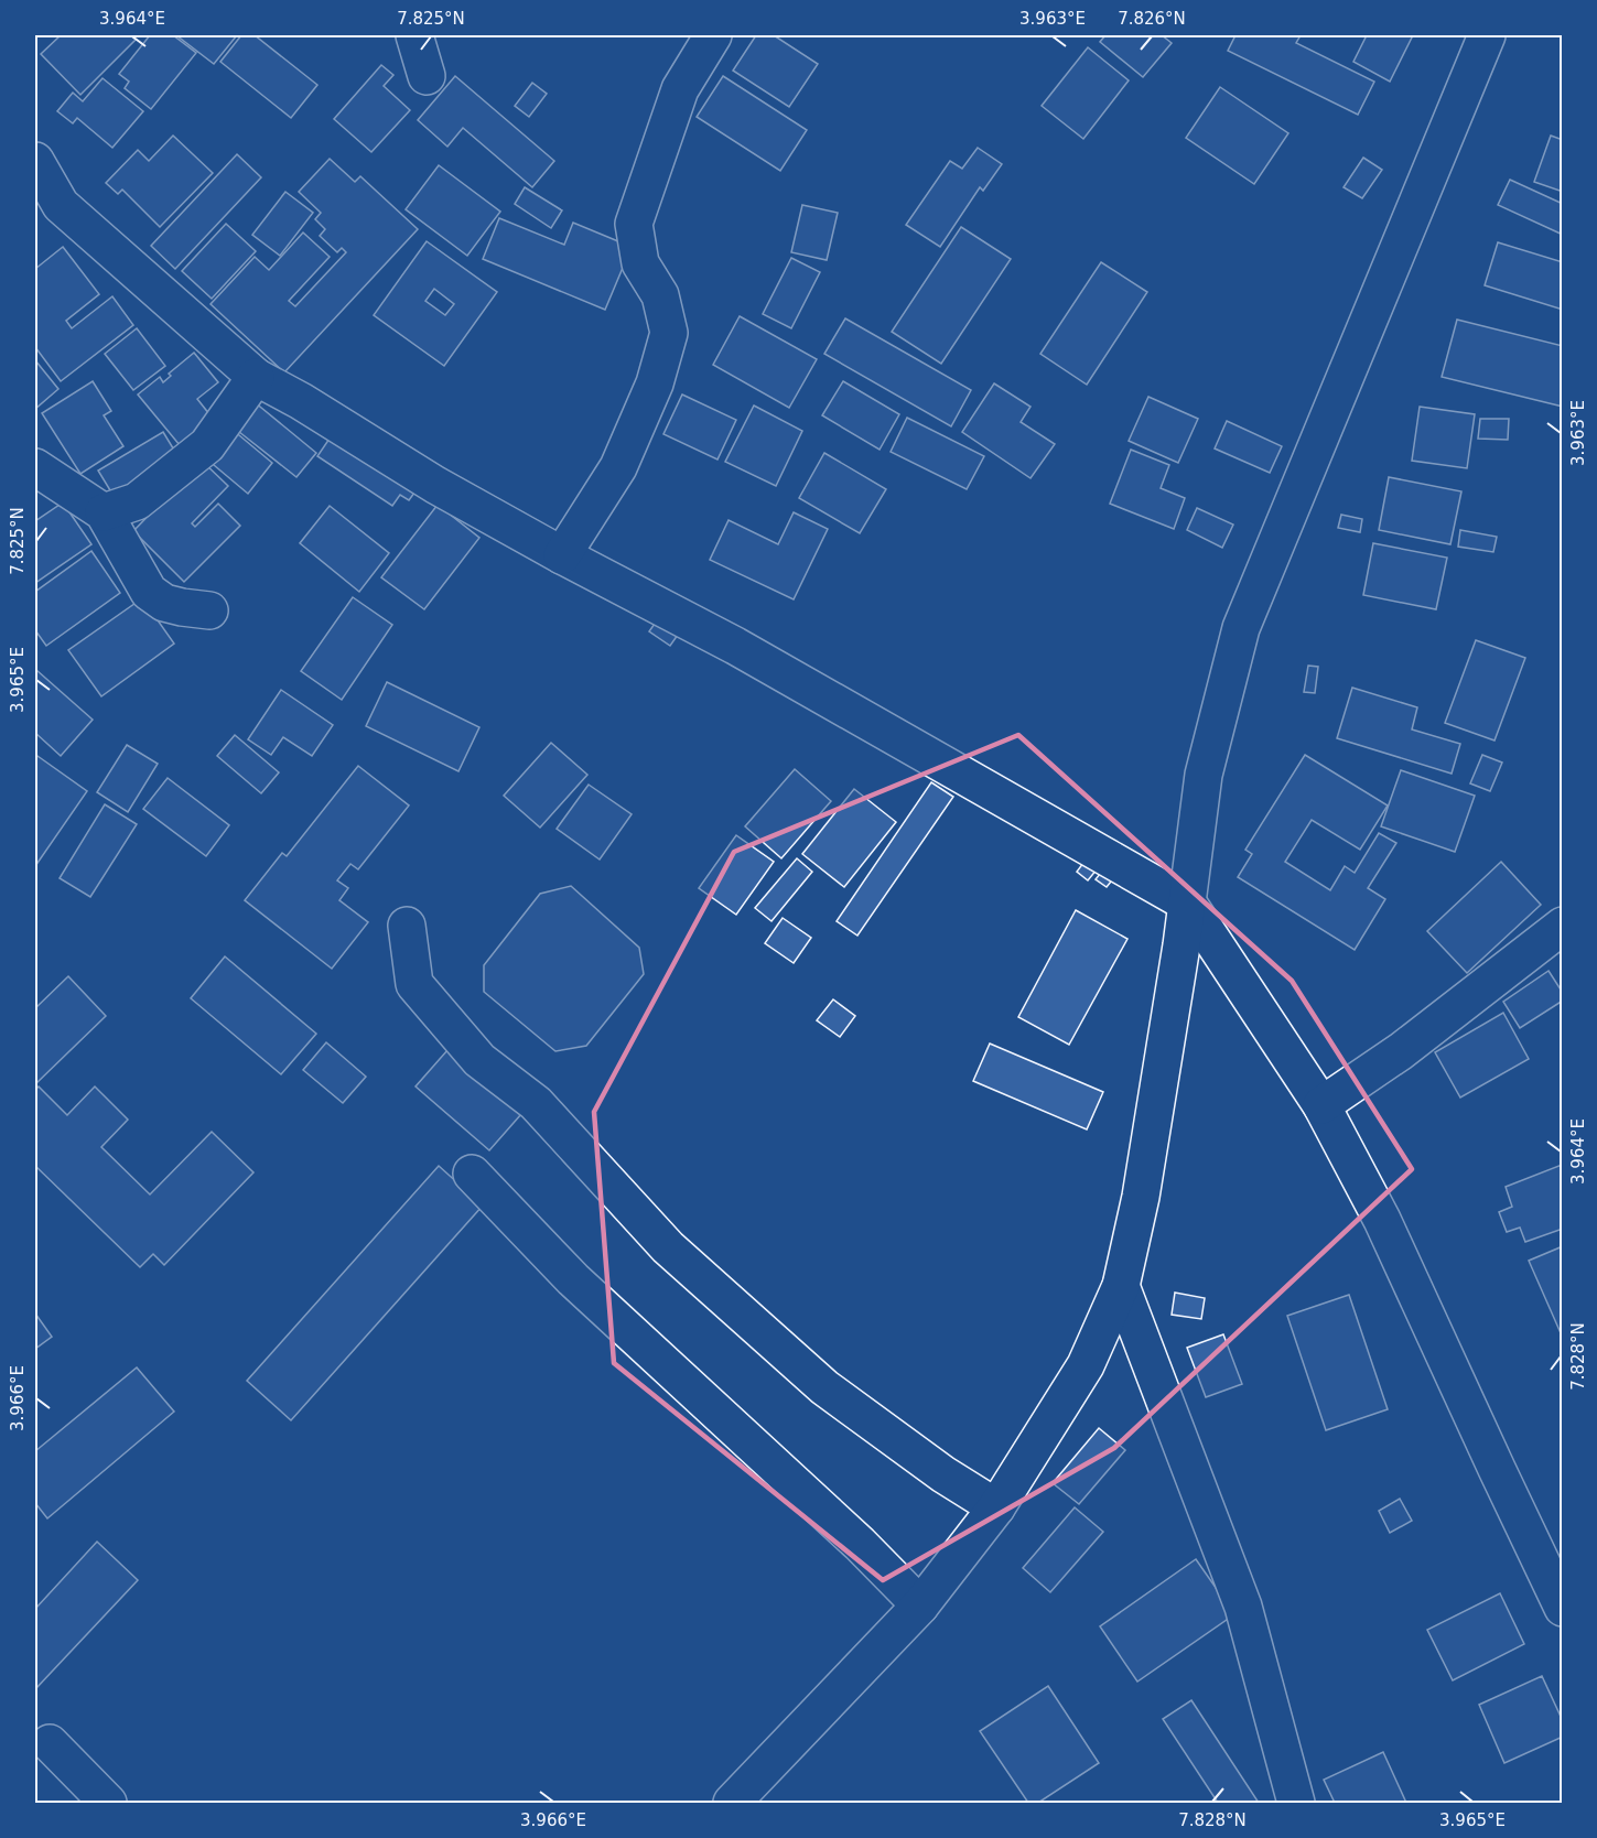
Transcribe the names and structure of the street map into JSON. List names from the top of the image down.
{
  "coordinates": [
    "3.964°E",
    "7.825°N",
    "3.963°E",
    "7.826°N",
    "3.965°E",
    "7.828°N",
    "3.966°E"
  ]
}
